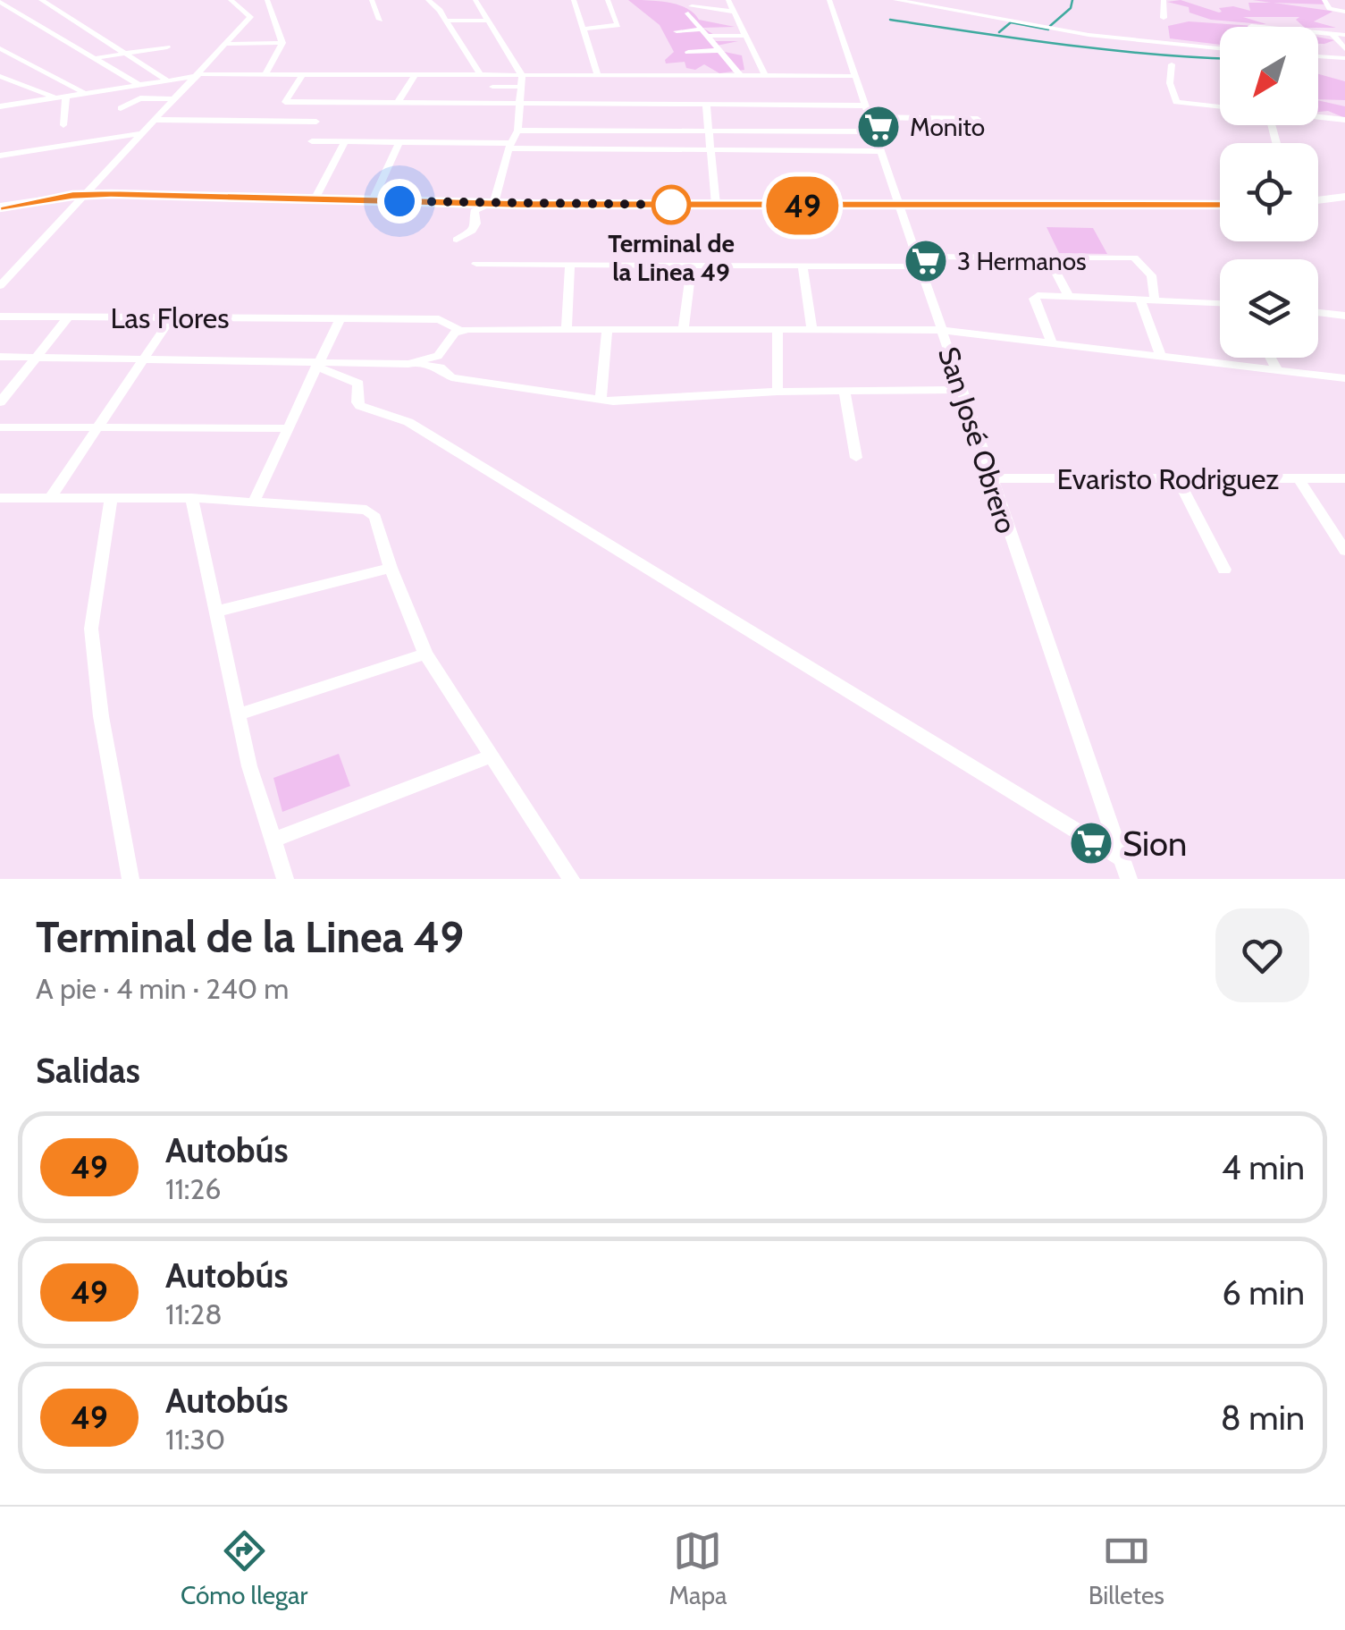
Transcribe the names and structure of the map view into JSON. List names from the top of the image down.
{
  "streets": {
    "street": ["Las Flores", "San José Obrero", "Evaristo Rodriguez"]
  },
  "crossings": [
    ["Las Flores", "San José Obrero"],
    ["San José Obrero", "Evaristo Rodriguez"]
  ],
  "places": {
    "supermarket": ["Monito", "3 Hermanos", "Sion"],
    "other": ["Terminal de la Linea 49"]
  },
  "lines": ["bus line 49"],
  "north": "bottom left",
  "page": {
    "on_map": "49",
    "heading": [
      ["Terminal de la Linea 49", "A pie · 4 min · 240 m"],
      "Salidas"
    ],
    "list": [
      {
        "mark": "49",
        "name": "Autobús",
        "note": "11:26",
        "value": "4 min"
      },
      {
        "mark": "49",
        "name": "Autobús",
        "note": "11:28",
        "value": "6 min"
      },
      {
        "mark": "49",
        "name": "Autobús",
        "note": "11:30",
        "value": "8 min"
      }
    ],
    "tabs": ["Cómo llegar", "Mapa", "Billetes"]
  }
}
